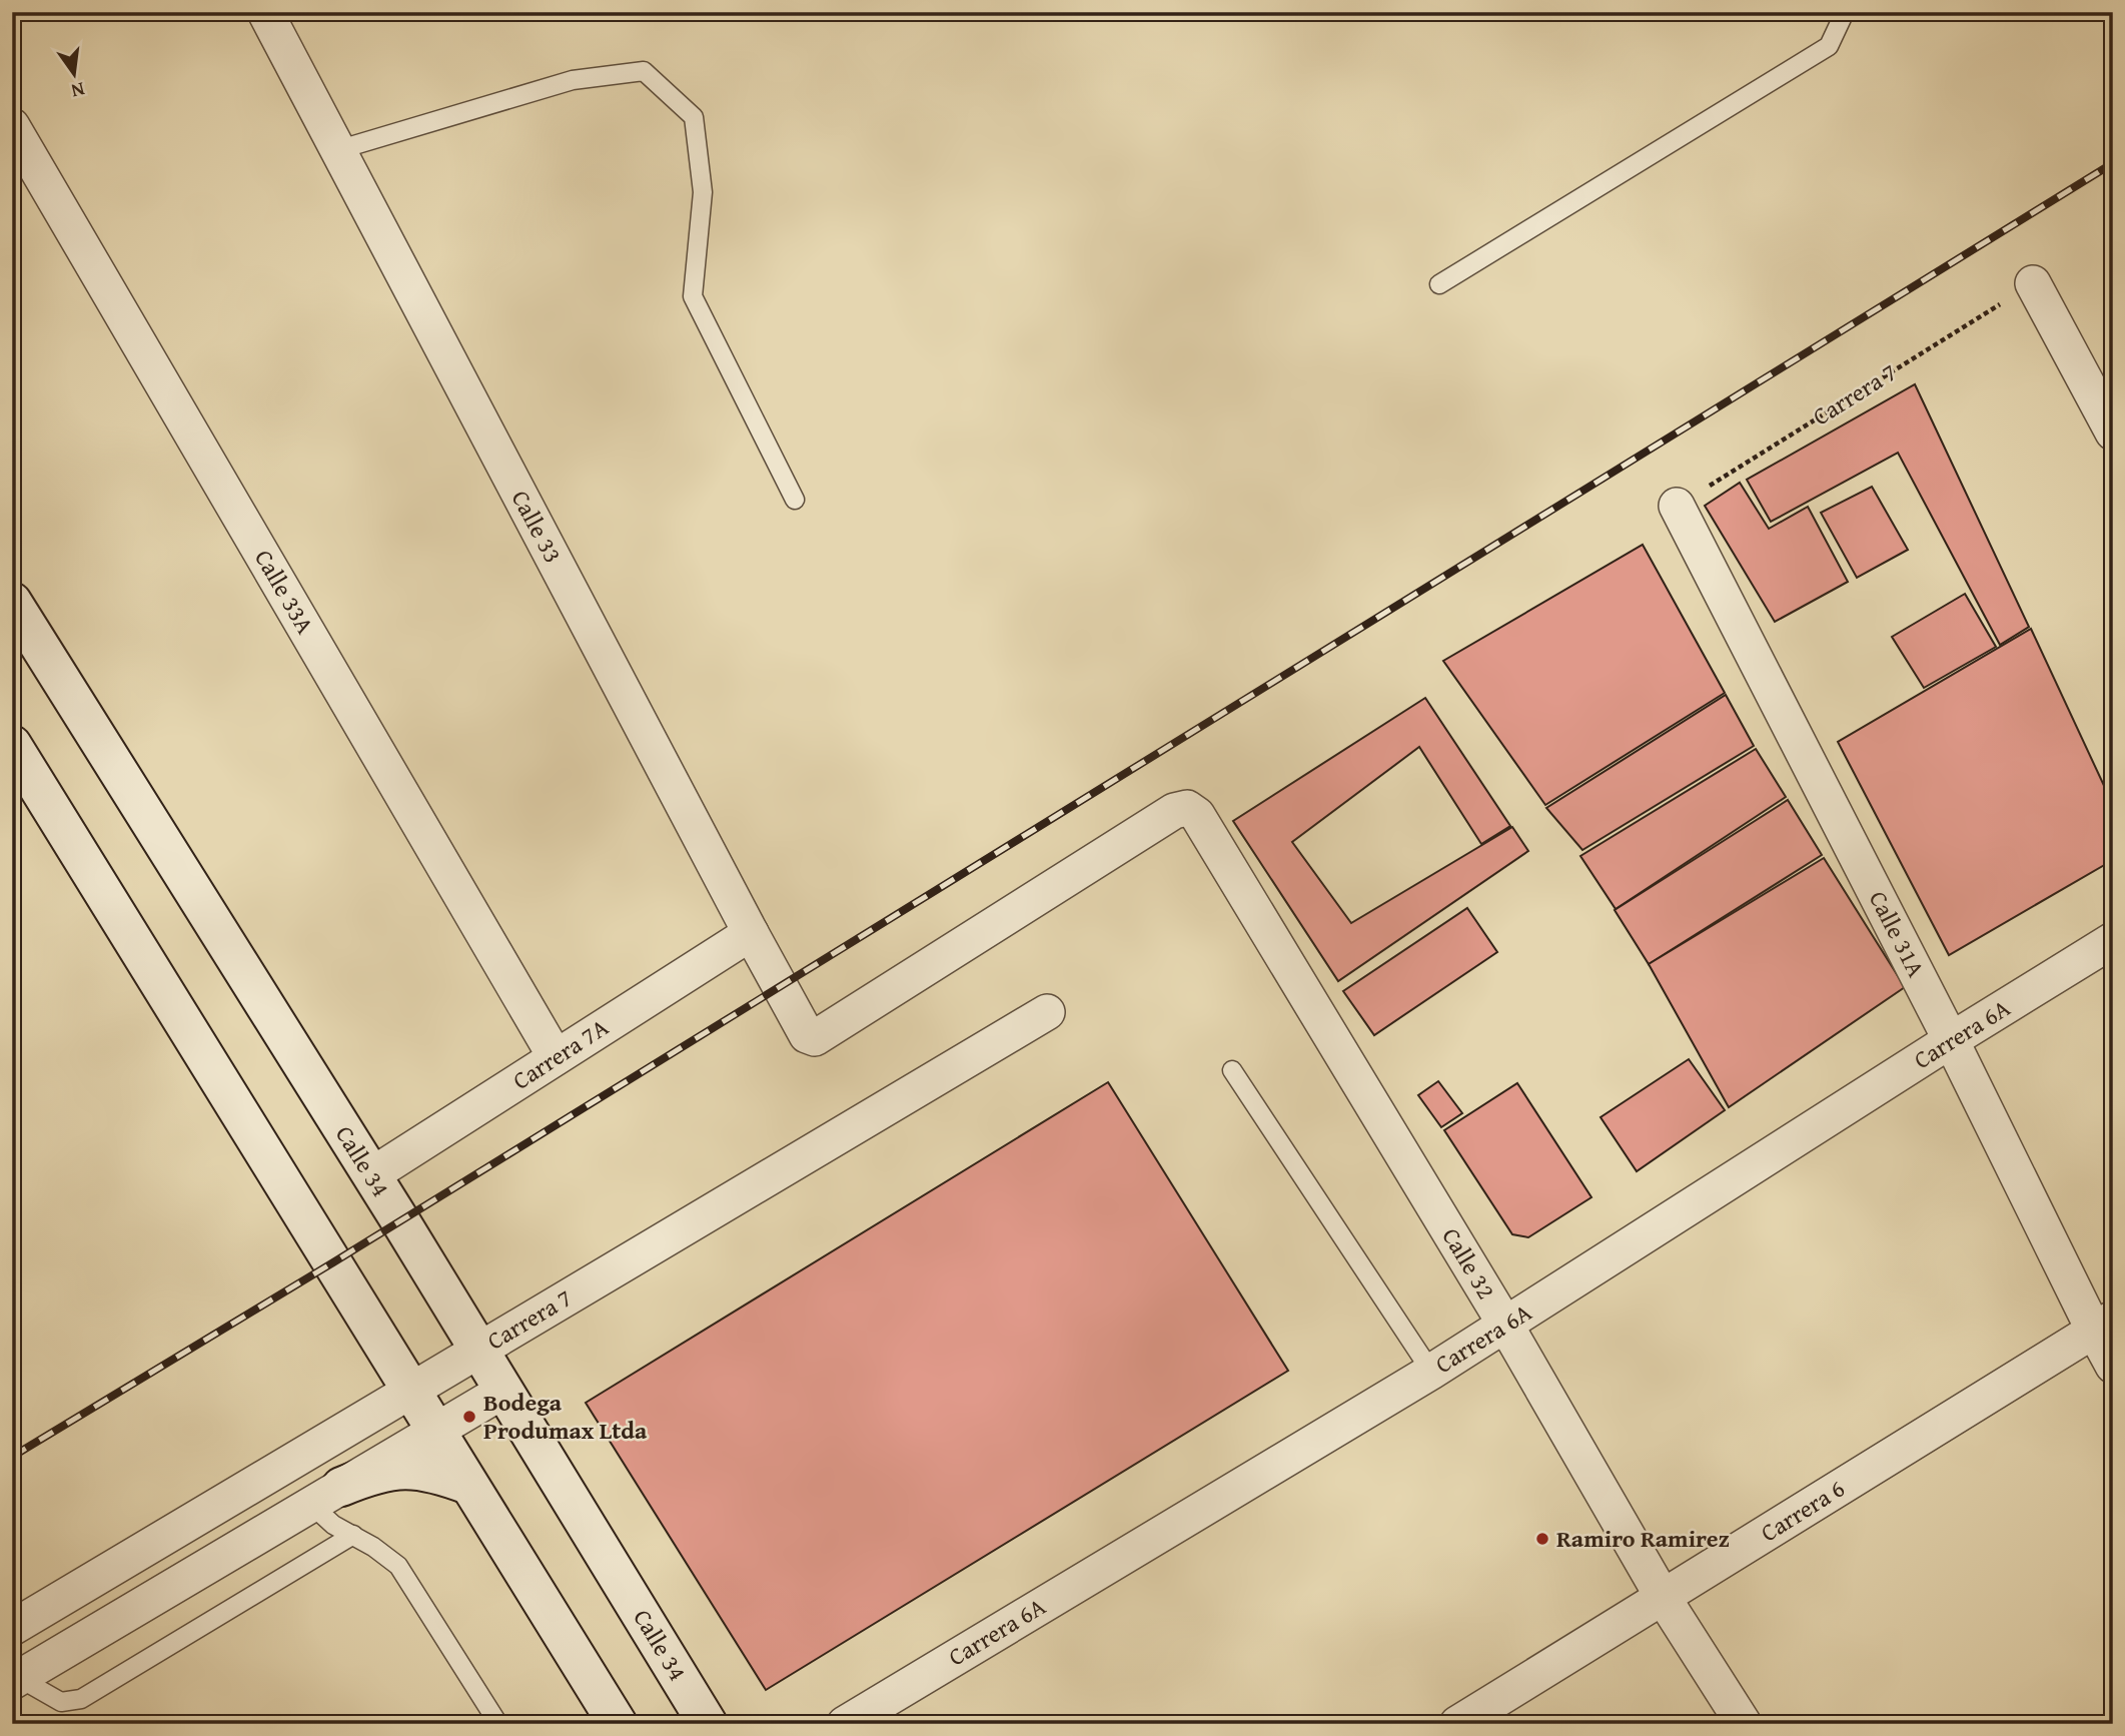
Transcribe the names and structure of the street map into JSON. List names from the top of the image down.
{
  "streets": {
    "main road": ["Calle 34"],
    "street": [
      "Carrera 7",
      "Calle 33",
      "Calle 33A",
      "Calle 31A",
      "Carrera 6A",
      "Carrera 7A",
      "Calle 32",
      "Carrera 6"
    ]
  },
  "crossings": [
    ["Carrera 7", "Calle 31A"],
    ["Carrera 7", "Calle 34"],
    ["Calle 33", "Carrera 7A"],
    ["Calle 33", "Calle 32"],
    ["Calle 33A", "Carrera 7A"],
    ["Calle 31A", "Carrera 6A"],
    ["Calle 31A", "Carrera 6"],
    ["Carrera 6A", "Calle 32"],
    ["Carrera 7A", "Calle 34"],
    ["Calle 32", "Carrera 6"]
  ],
  "places": ["Bodega Produmax Ltda", "Ramiro Ramirez"],
  "north": "bottom"
}
